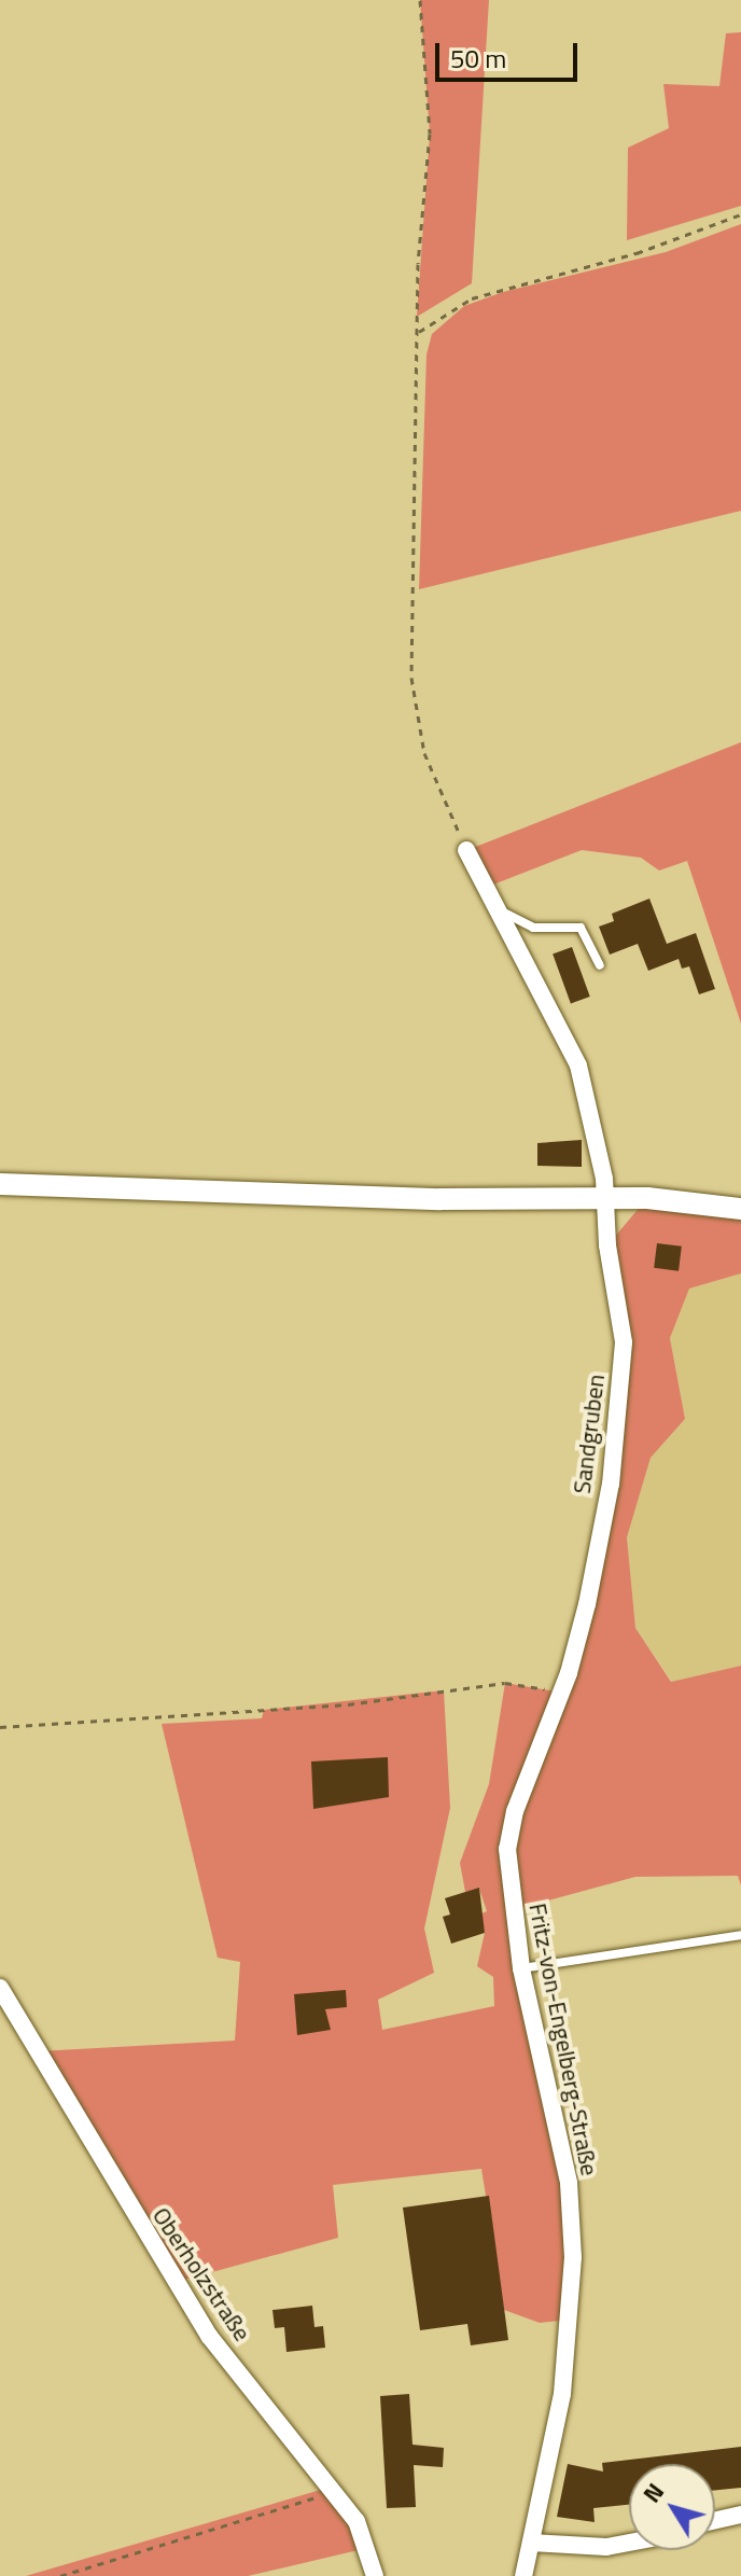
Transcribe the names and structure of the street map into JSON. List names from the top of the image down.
{
  "streets": {
    "street": ["Sandgruben", "Fritz-von-Engelberg-Straße", "Oberholzstraße"]
  },
  "crossings": [
    ["Sandgruben", "Fritz-von-Engelberg-Straße"]
  ],
  "scale_bar": "50 m",
  "north": "top left"
}
